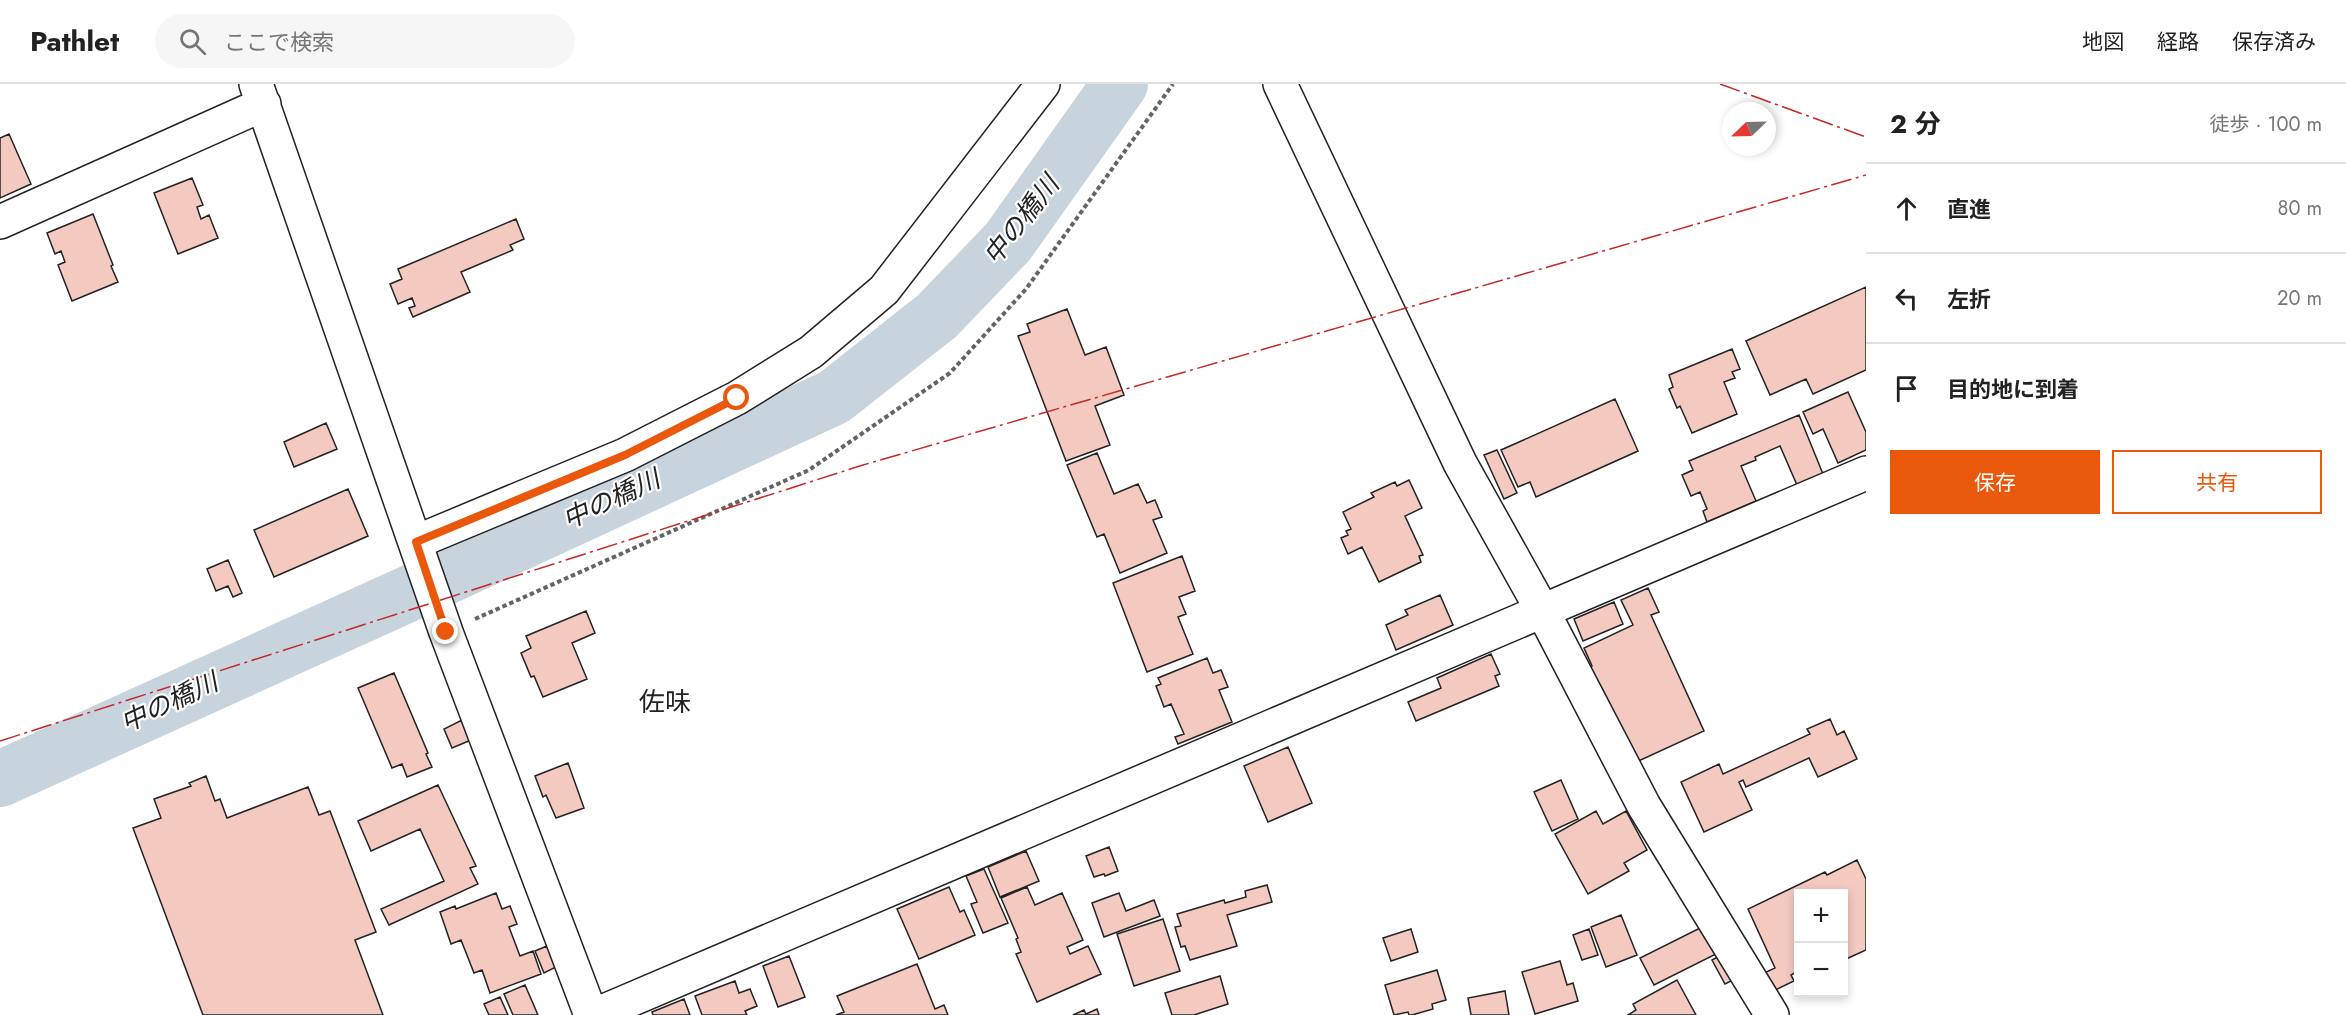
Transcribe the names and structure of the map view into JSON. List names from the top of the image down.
{
  "districts": ["佐味"],
  "water": ["中の橋川"],
  "north": "bottom left",
  "page": {
    "header": "Pathlet",
    "search": "ここで検索",
    "nav": ["地図", "経路", "保存済み"],
    "heading": ["2 分", "徒歩 · 100 m"],
    "list": [
      ["直進", "80 m"],
      ["左折", "20 m"],
      "目的地に到着"
    ],
    "buttons": ["保存", "共有"],
    "map_buttons": ["+", "−"]
  }
}
